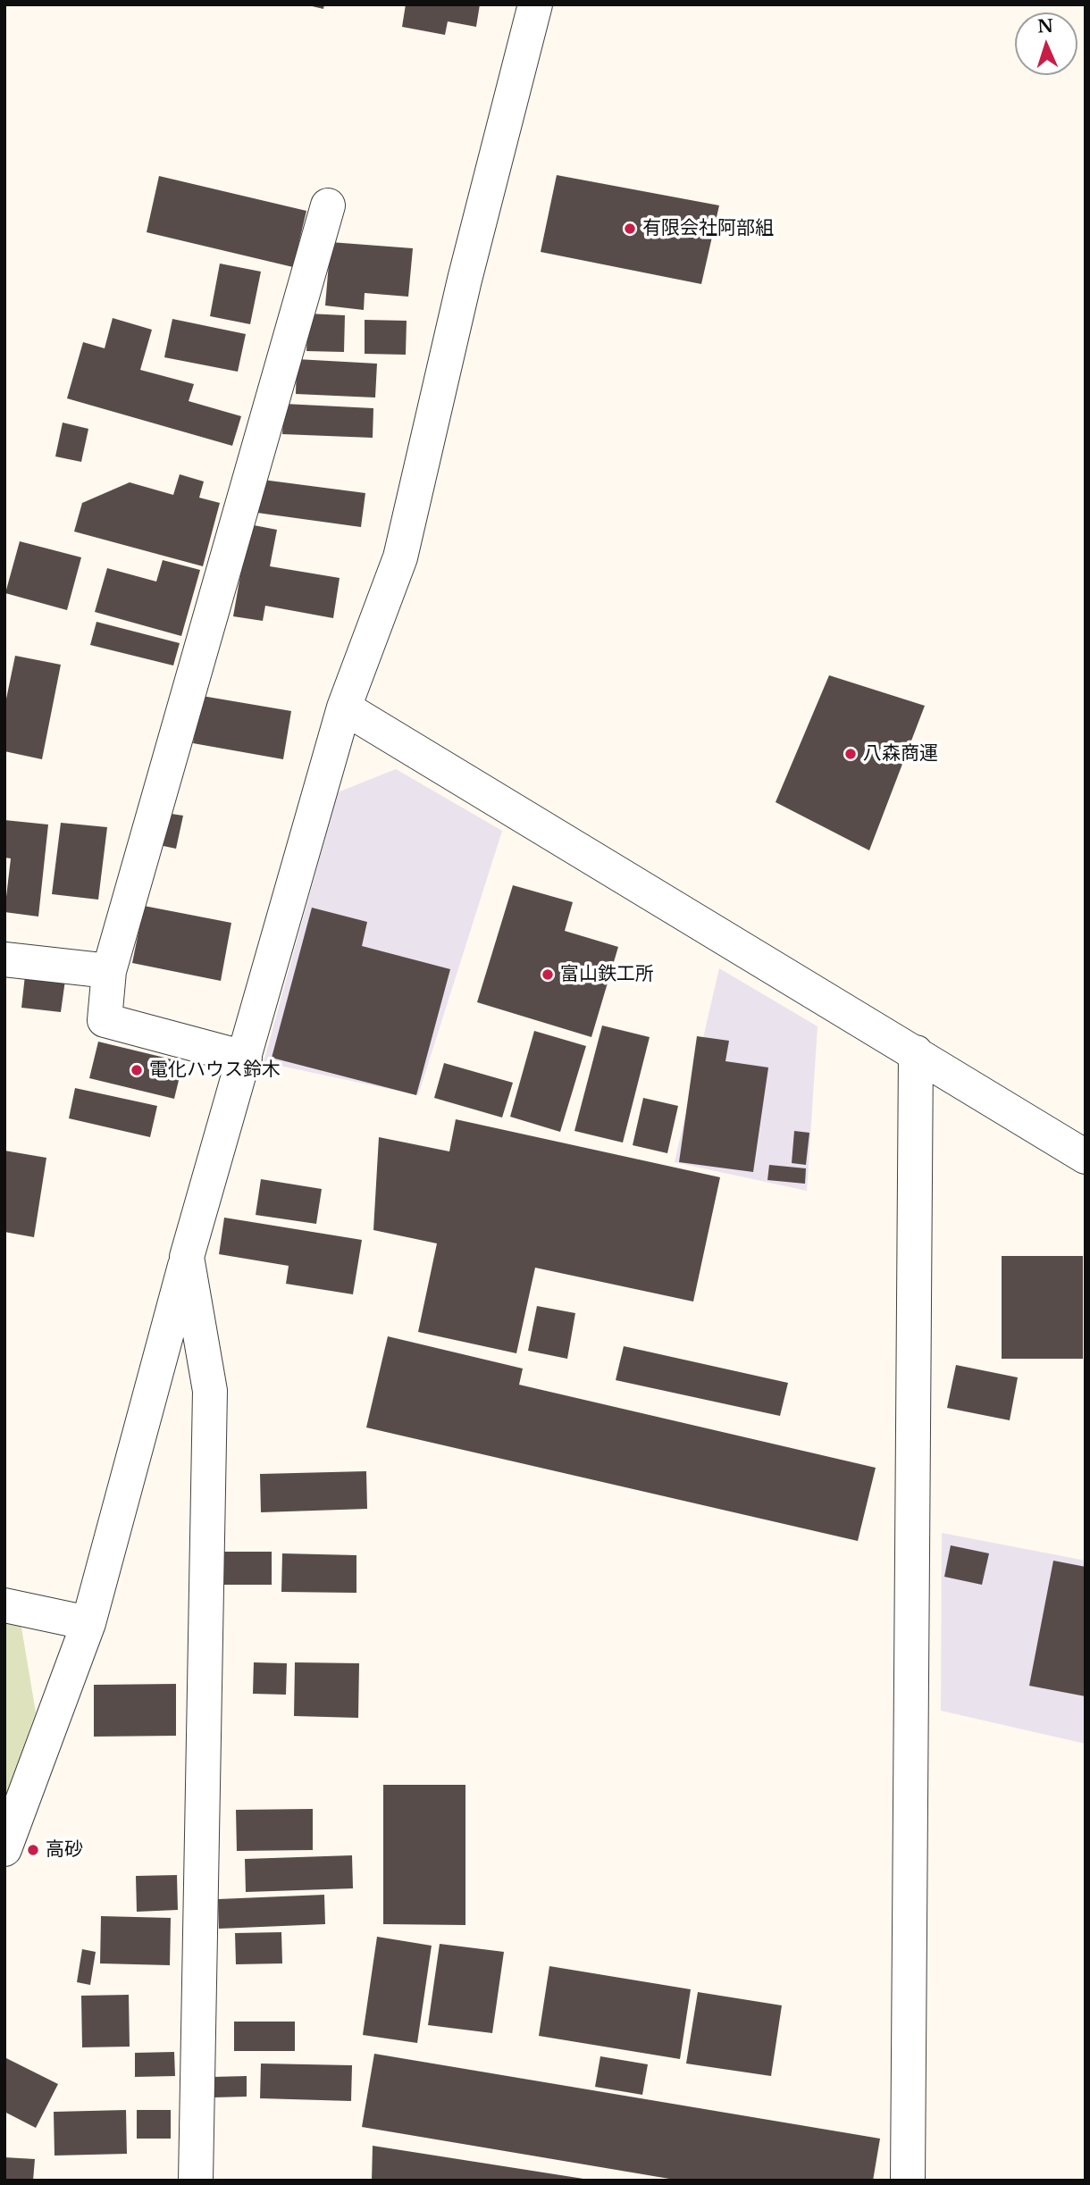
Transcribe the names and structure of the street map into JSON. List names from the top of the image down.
{
  "places": [
    "有限会社阿部組",
    "八森商運",
    "富山鉄工所",
    "電化ハウス鈴木",
    "高砂"
  ],
  "north": "top"
}
